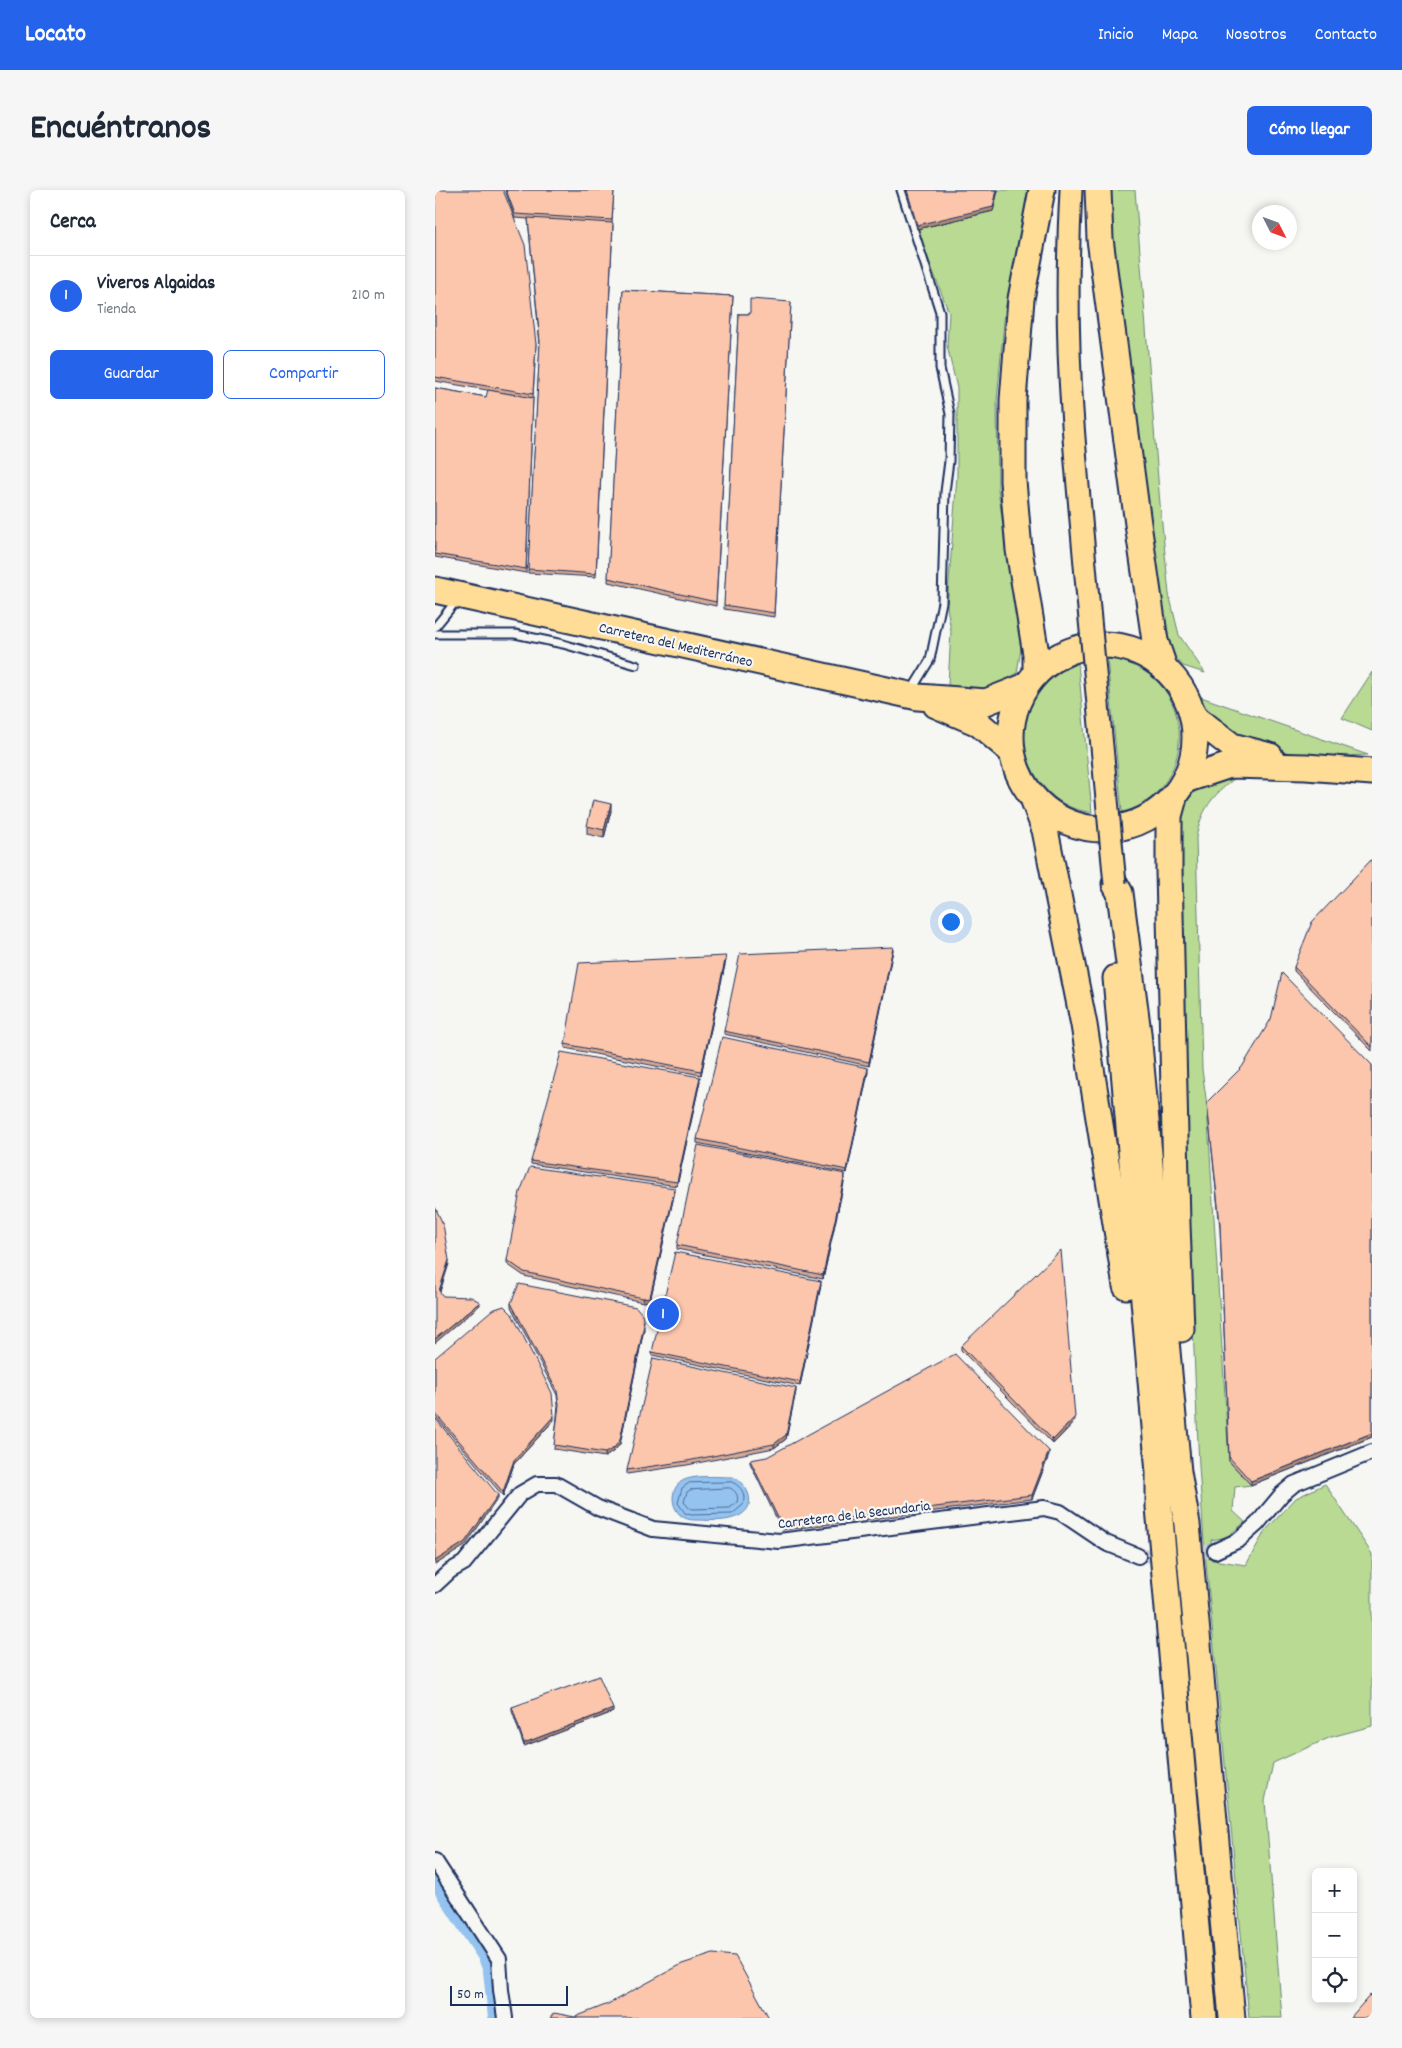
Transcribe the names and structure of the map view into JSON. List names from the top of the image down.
{
  "streets": {
    "highway": ["Carretera del Mediterráneo"],
    "street": ["Carretera de la Secundaria"]
  },
  "scale_bar": "50 m",
  "north": "bottom right",
  "page": {
    "header": "Locato",
    "nav": [
      "Inicio",
      "Mapa",
      "Nosotros",
      "Contacto"
    ],
    "title": "Encuéntranos",
    "buttons": [
      "Cómo llegar",
      ["Guardar", "Compartir"]
    ],
    "heading": "Cerca",
    "list": [
      {
        "mark": "1",
        "name": "Viveros Algaidas",
        "note": "Tienda",
        "value": "210 m"
      }
    ],
    "pins": "1",
    "map_buttons": ["+", "−"],
    "scale": "50 m"
  }
}
